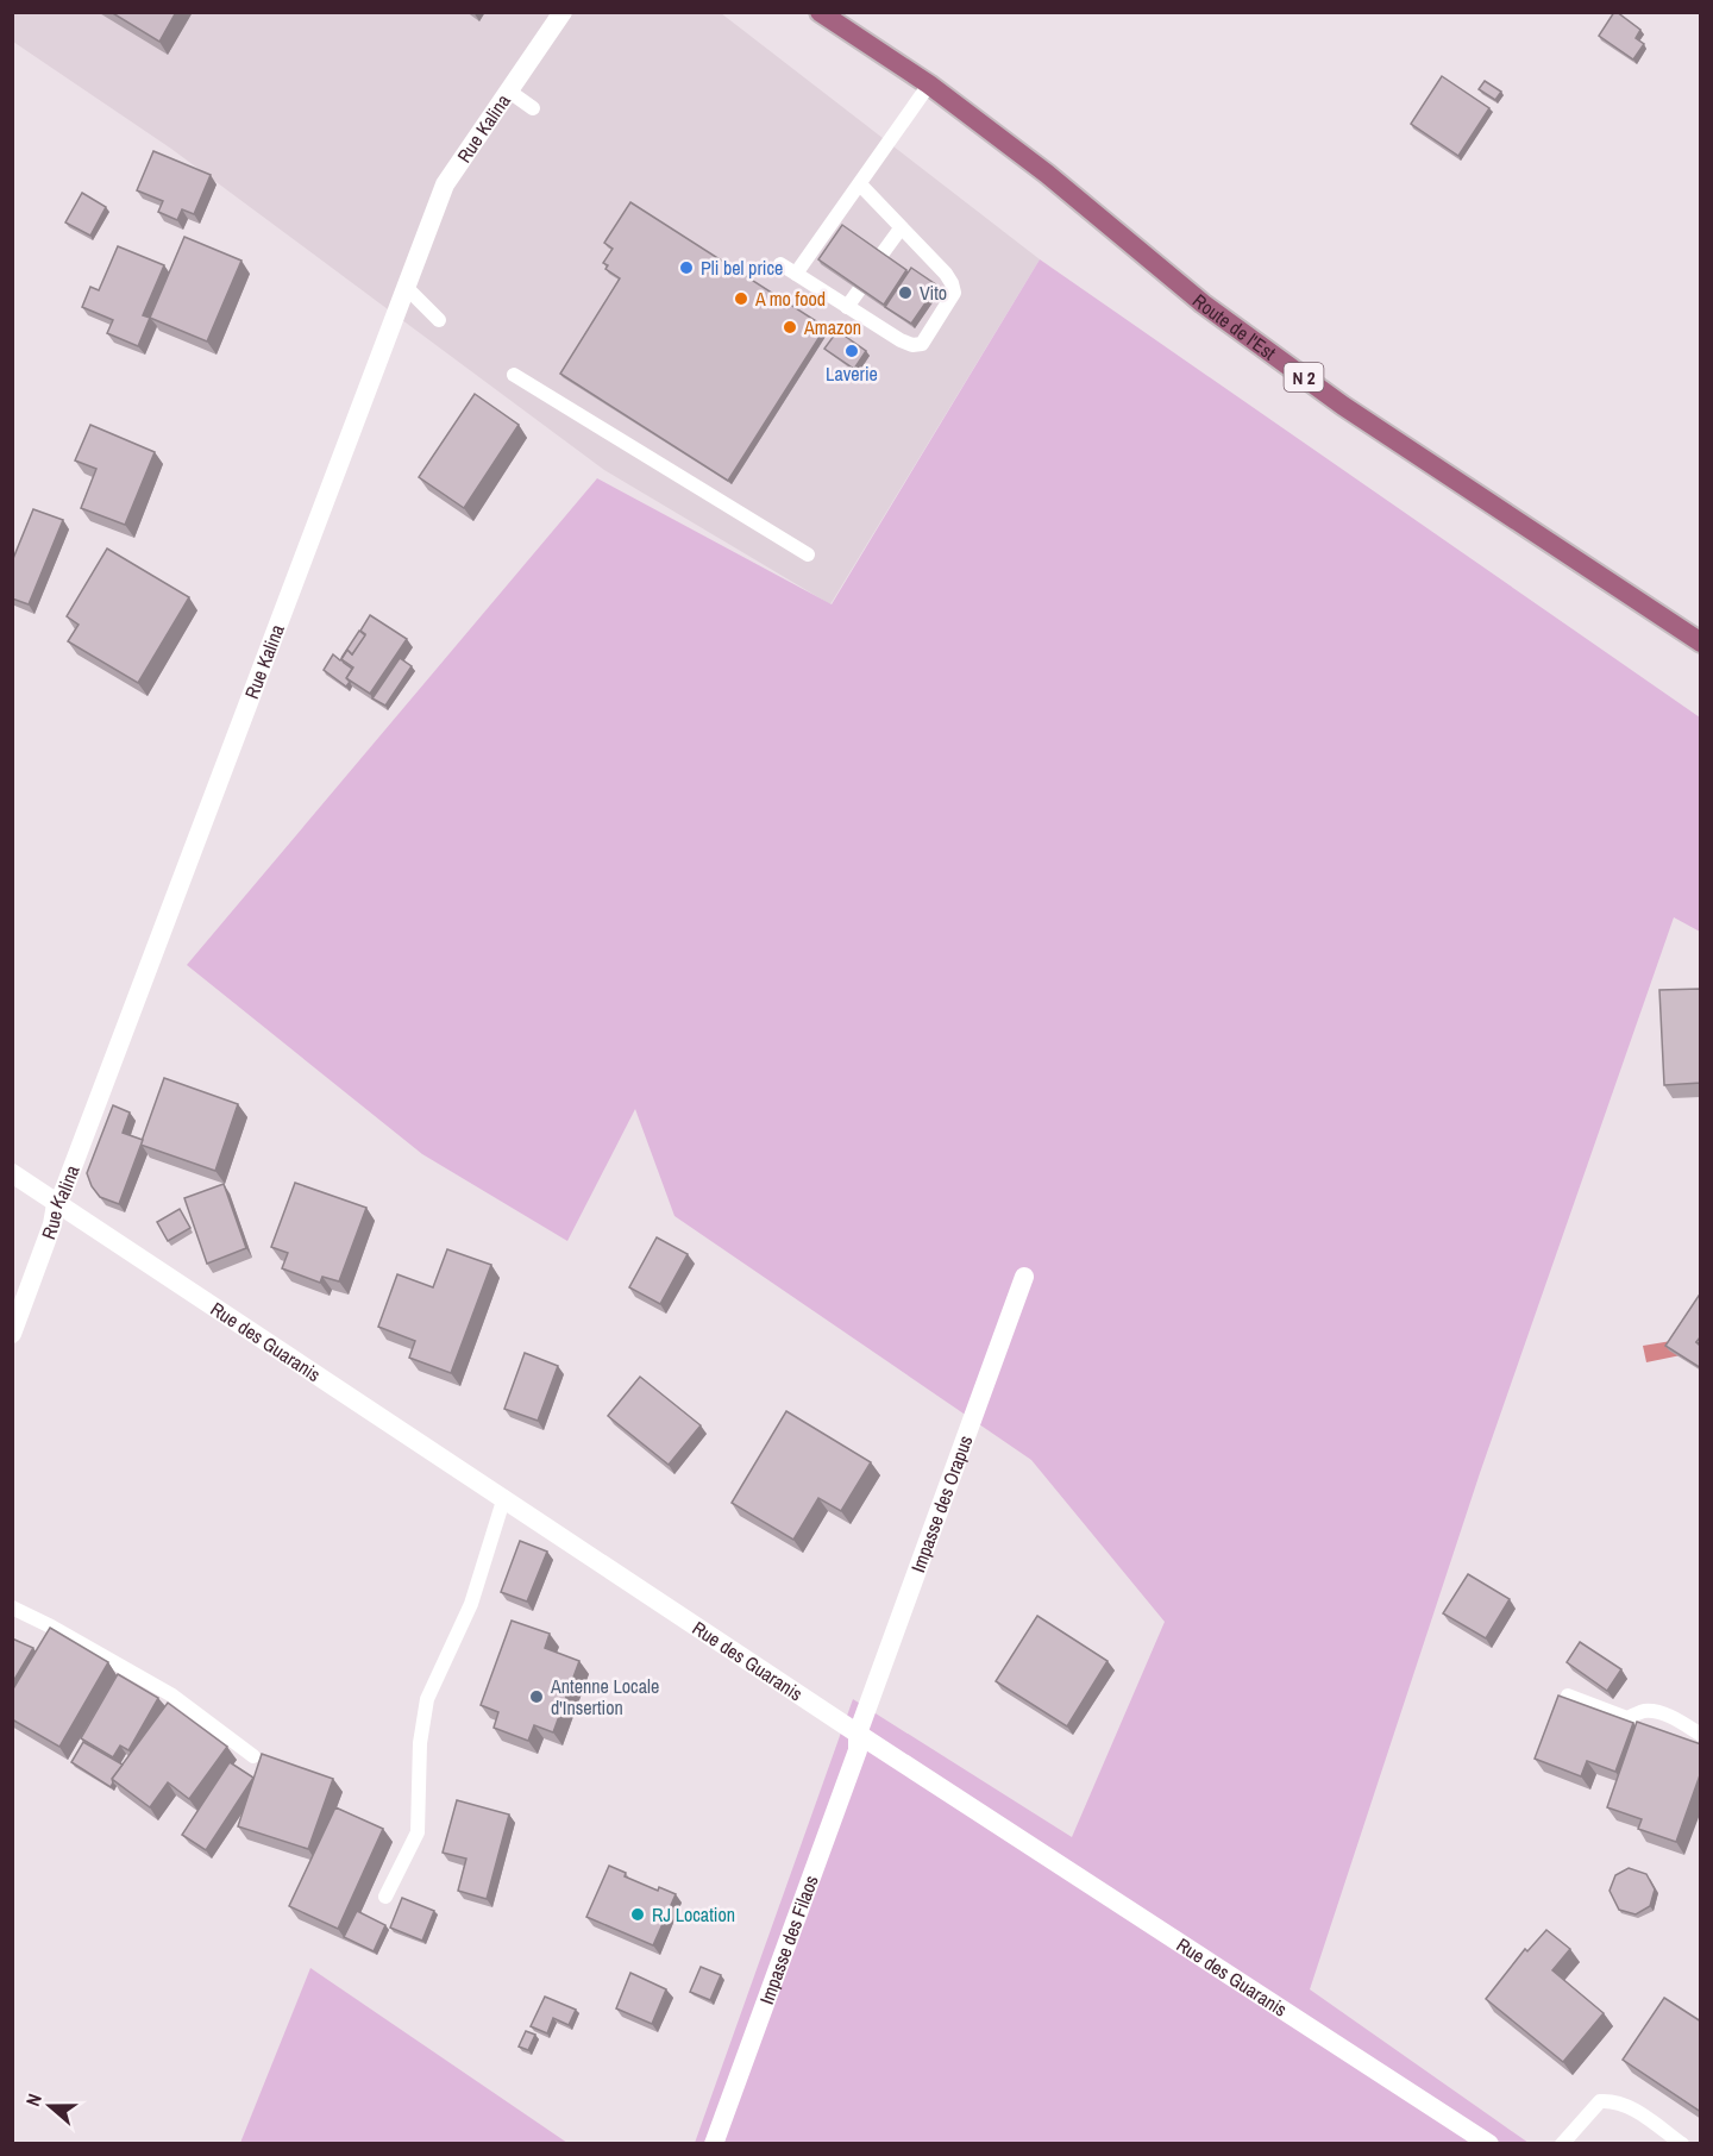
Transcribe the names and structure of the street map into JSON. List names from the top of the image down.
{
  "streets": {
    "main road": ["Route de l'Est", "N 2"],
    "street": [
      "Rue Kalina",
      "Rue des Guaranis",
      "Impasse des Orapus",
      "Impasse des Filaos"
    ]
  },
  "crossings": [
    ["Rue Kalina", "Rue des Guaranis"],
    ["Rue des Guaranis", "Impasse des Orapus"],
    ["Rue des Guaranis", "Impasse des Filaos"],
    ["Impasse des Orapus", "Impasse des Filaos"]
  ],
  "places": [
    "Pli bel price",
    "Vito",
    "A mo food",
    "Amazon",
    "Laverie",
    "Antenne Locale d'Insertion",
    "RJ Location"
  ],
  "north": "left"
}
